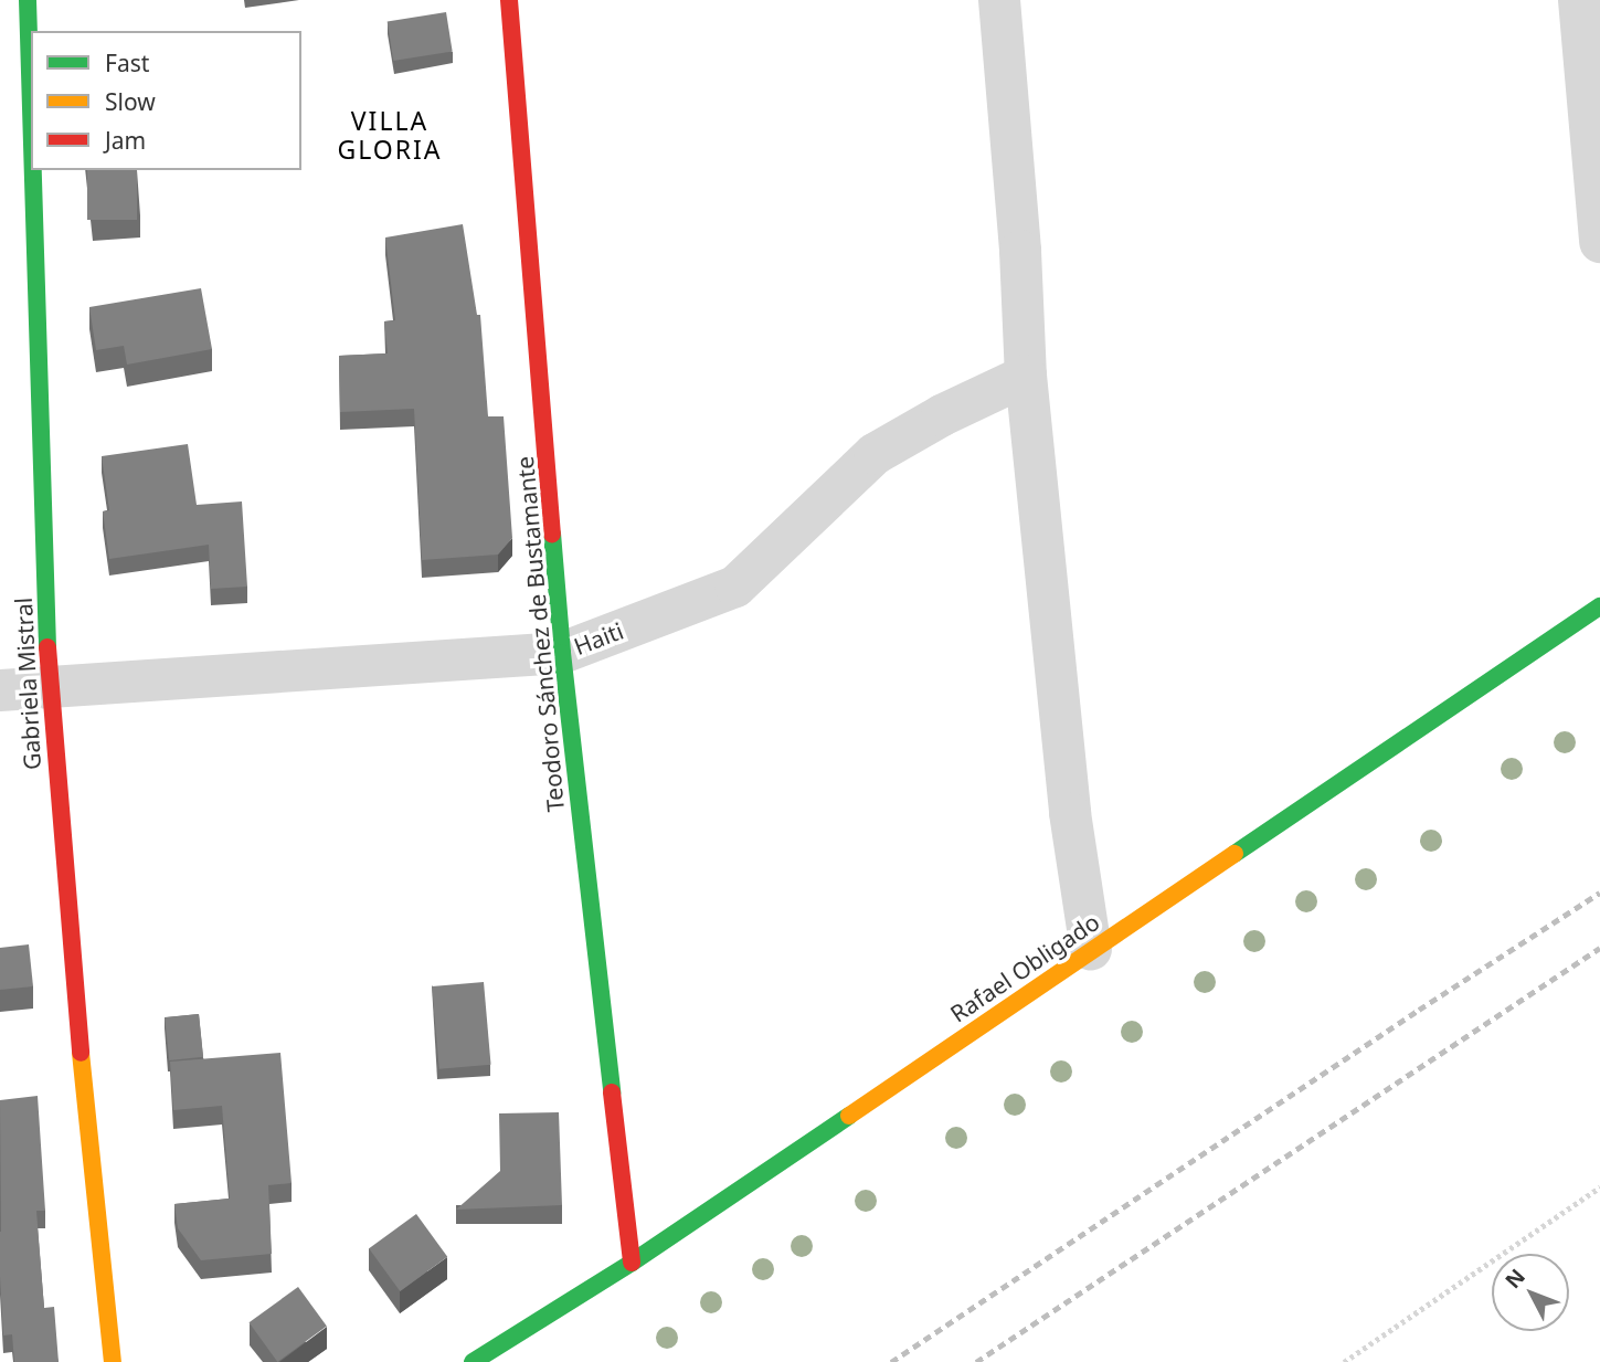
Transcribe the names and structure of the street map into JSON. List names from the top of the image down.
{
  "streets": {
    "street": [
      "Teodoro Sánchez de Bustamante",
      "Haiti",
      "Gabriela Mistral",
      "Rafael Obligado"
    ]
  },
  "crossings": [
    ["Teodoro Sánchez de Bustamante", "Haiti"],
    ["Teodoro Sánchez de Bustamante", "Rafael Obligado"],
    ["Haiti", "Gabriela Mistral"]
  ],
  "districts": ["VILLA GLORIA"],
  "legend": ["Fast", "Slow", "Jam"],
  "north": "top left"
}
